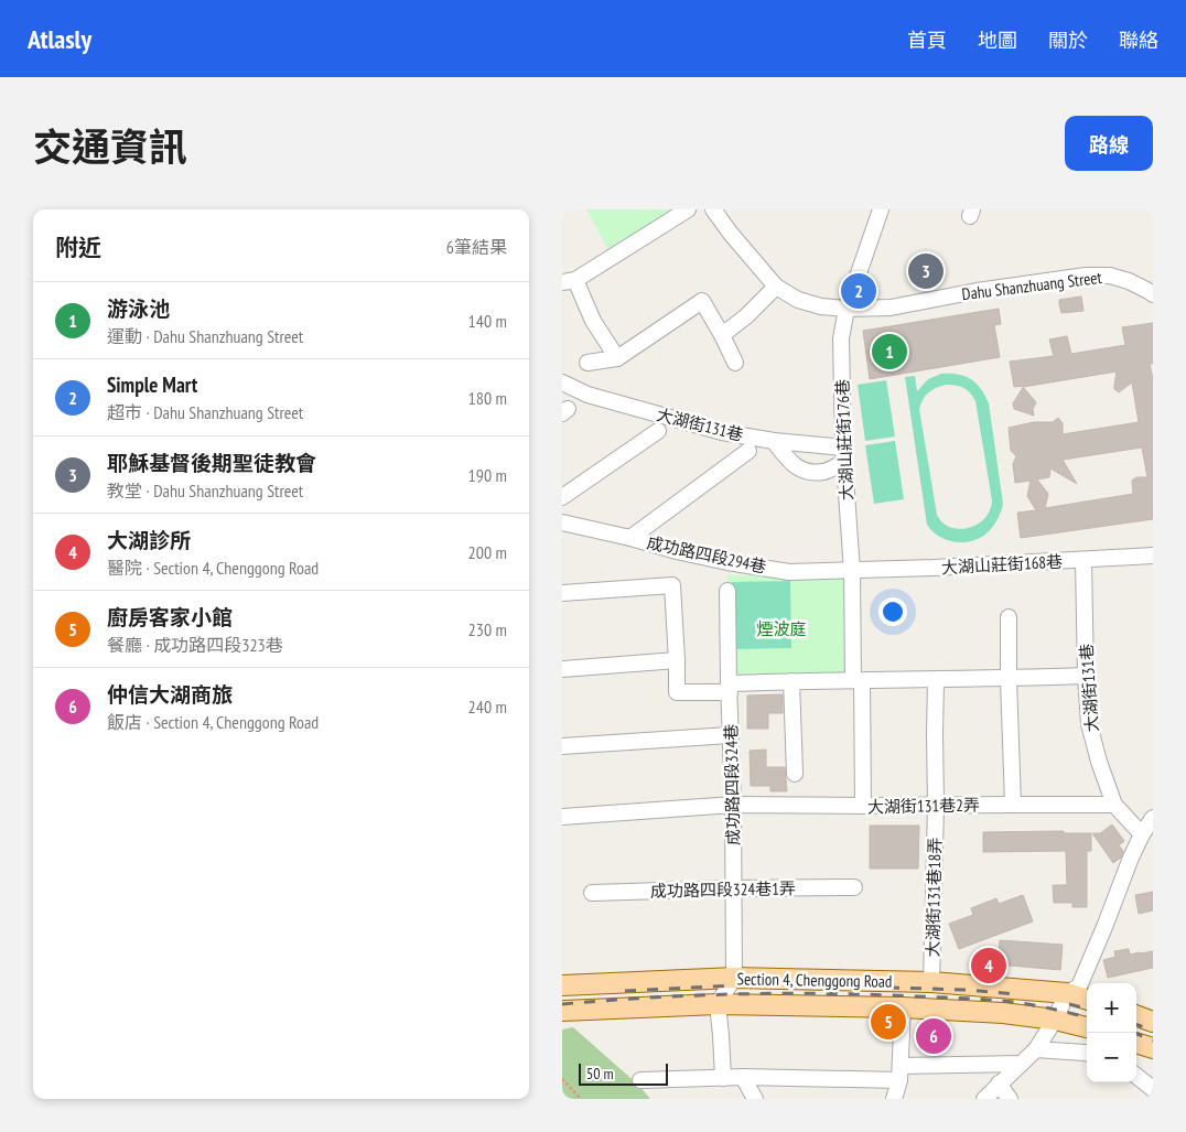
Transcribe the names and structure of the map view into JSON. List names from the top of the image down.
{
  "streets": {
    "main road": ["Section 4, Chenggong Road"],
    "street": [
      "Dahu Shanzhuang Street",
      "大湖街131巷",
      "大湖山莊街176巷",
      "成功路四段294巷",
      "大湖山莊街168巷",
      "成功路四段324巷",
      "大湖街131巷2弄",
      "成功路四段324巷1弄",
      "大湖街131巷18弄"
    ]
  },
  "crossings": [
    ["Dahu Shanzhuang Street", "大湖山莊街176巷"],
    ["大湖街131巷", "大湖山莊街176巷"],
    ["大湖街131巷", "大湖山莊街168巷"],
    ["大湖街131巷", "大湖街131巷2弄"],
    ["大湖山莊街176巷", "成功路四段294巷"],
    ["大湖山莊街176巷", "大湖山莊街168巷"],
    ["成功路四段294巷", "大湖山莊街168巷"],
    ["成功路四段324巷", "大湖街131巷2弄"],
    ["成功路四段324巷", "成功路四段324巷1弄"],
    ["成功路四段324巷", "Section 4, Chenggong Road"],
    ["大湖街131巷2弄", "大湖街131巷18弄"],
    ["大湖街131巷18弄", "Section 4, Chenggong Road"]
  ],
  "parks": ["煙波庭"],
  "scale_bar": "50 m",
  "page": {
    "header": "Atlasly",
    "nav": [
      "首頁",
      "地圖",
      "關於",
      "聯絡"
    ],
    "title": "交通資訊",
    "buttons": "路線",
    "heading": ["附近", "6筆結果"],
    "pins": [
      "3",
      "2",
      "1",
      "4",
      "5",
      "6"
    ],
    "list": [
      {
        "mark": "1",
        "name": "游泳池",
        "note": "運動 · Dahu Shanzhuang Street",
        "value": "140 m"
      },
      {
        "mark": "2",
        "name": "Simple Mart",
        "note": "超市 · Dahu Shanzhuang Street",
        "value": "180 m"
      },
      {
        "mark": "3",
        "name": "耶穌基督後期聖徒教會",
        "note": "教堂 · Dahu Shanzhuang Street",
        "value": "190 m"
      },
      {
        "mark": "4",
        "name": "大湖診所",
        "note": "醫院 · Section 4, Chenggong Road",
        "value": "200 m"
      },
      {
        "mark": "5",
        "name": "廚房客家小館",
        "note": "餐廳 · 成功路四段323巷",
        "value": "230 m"
      },
      {
        "mark": "6",
        "name": "仲信大湖商旅",
        "note": "飯店 · Section 4, Chenggong Road",
        "value": "240 m"
      }
    ],
    "map_buttons": ["+", "−"],
    "scale": "50 m"
  }
}
